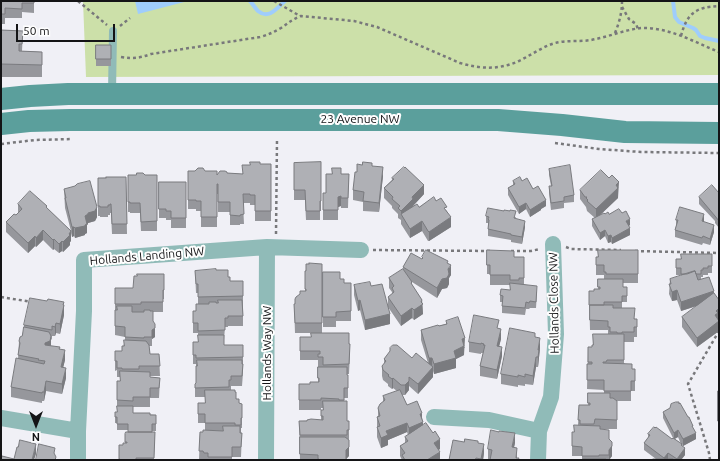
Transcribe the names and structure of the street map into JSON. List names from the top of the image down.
{
  "streets": {
    "main road": ["23 Avenue NW"],
    "street": ["Hollands Landing NW", "Hollands Close NW", "Hollands Way NW"]
  },
  "crossings": [
    ["Hollands Landing NW", "Hollands Way NW"]
  ],
  "scale_bar": "50 m",
  "north": "bottom"
}
